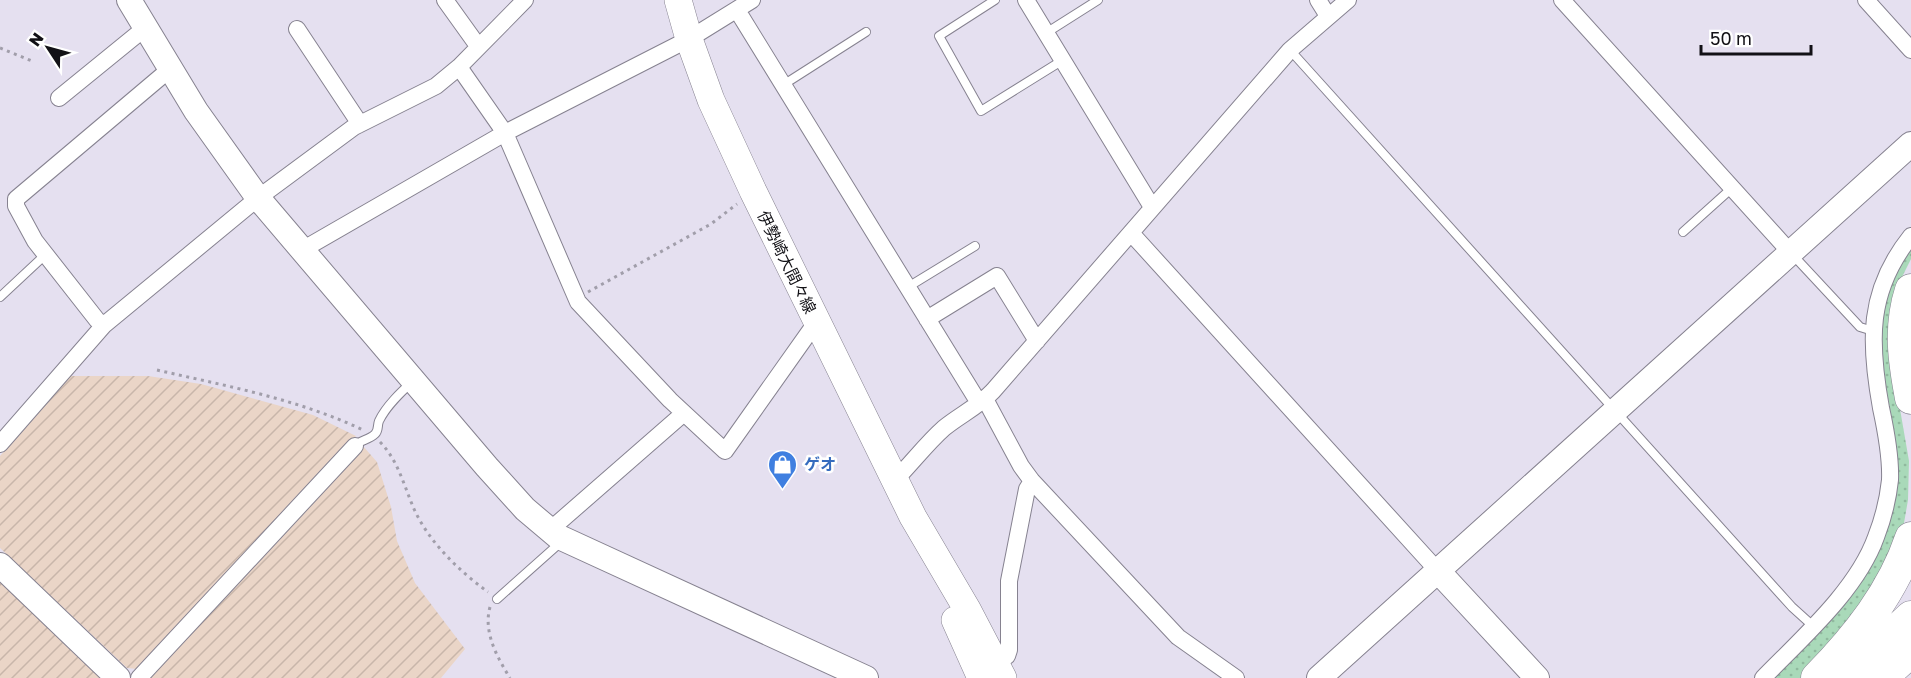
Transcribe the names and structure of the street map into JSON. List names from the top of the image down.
{
  "streets": {
    "main road": ["伊勢崎大間々線"]
  },
  "places": {
    "shop": ["ゲオ"]
  },
  "scale_bar": "50 m",
  "north": "top left"
}
